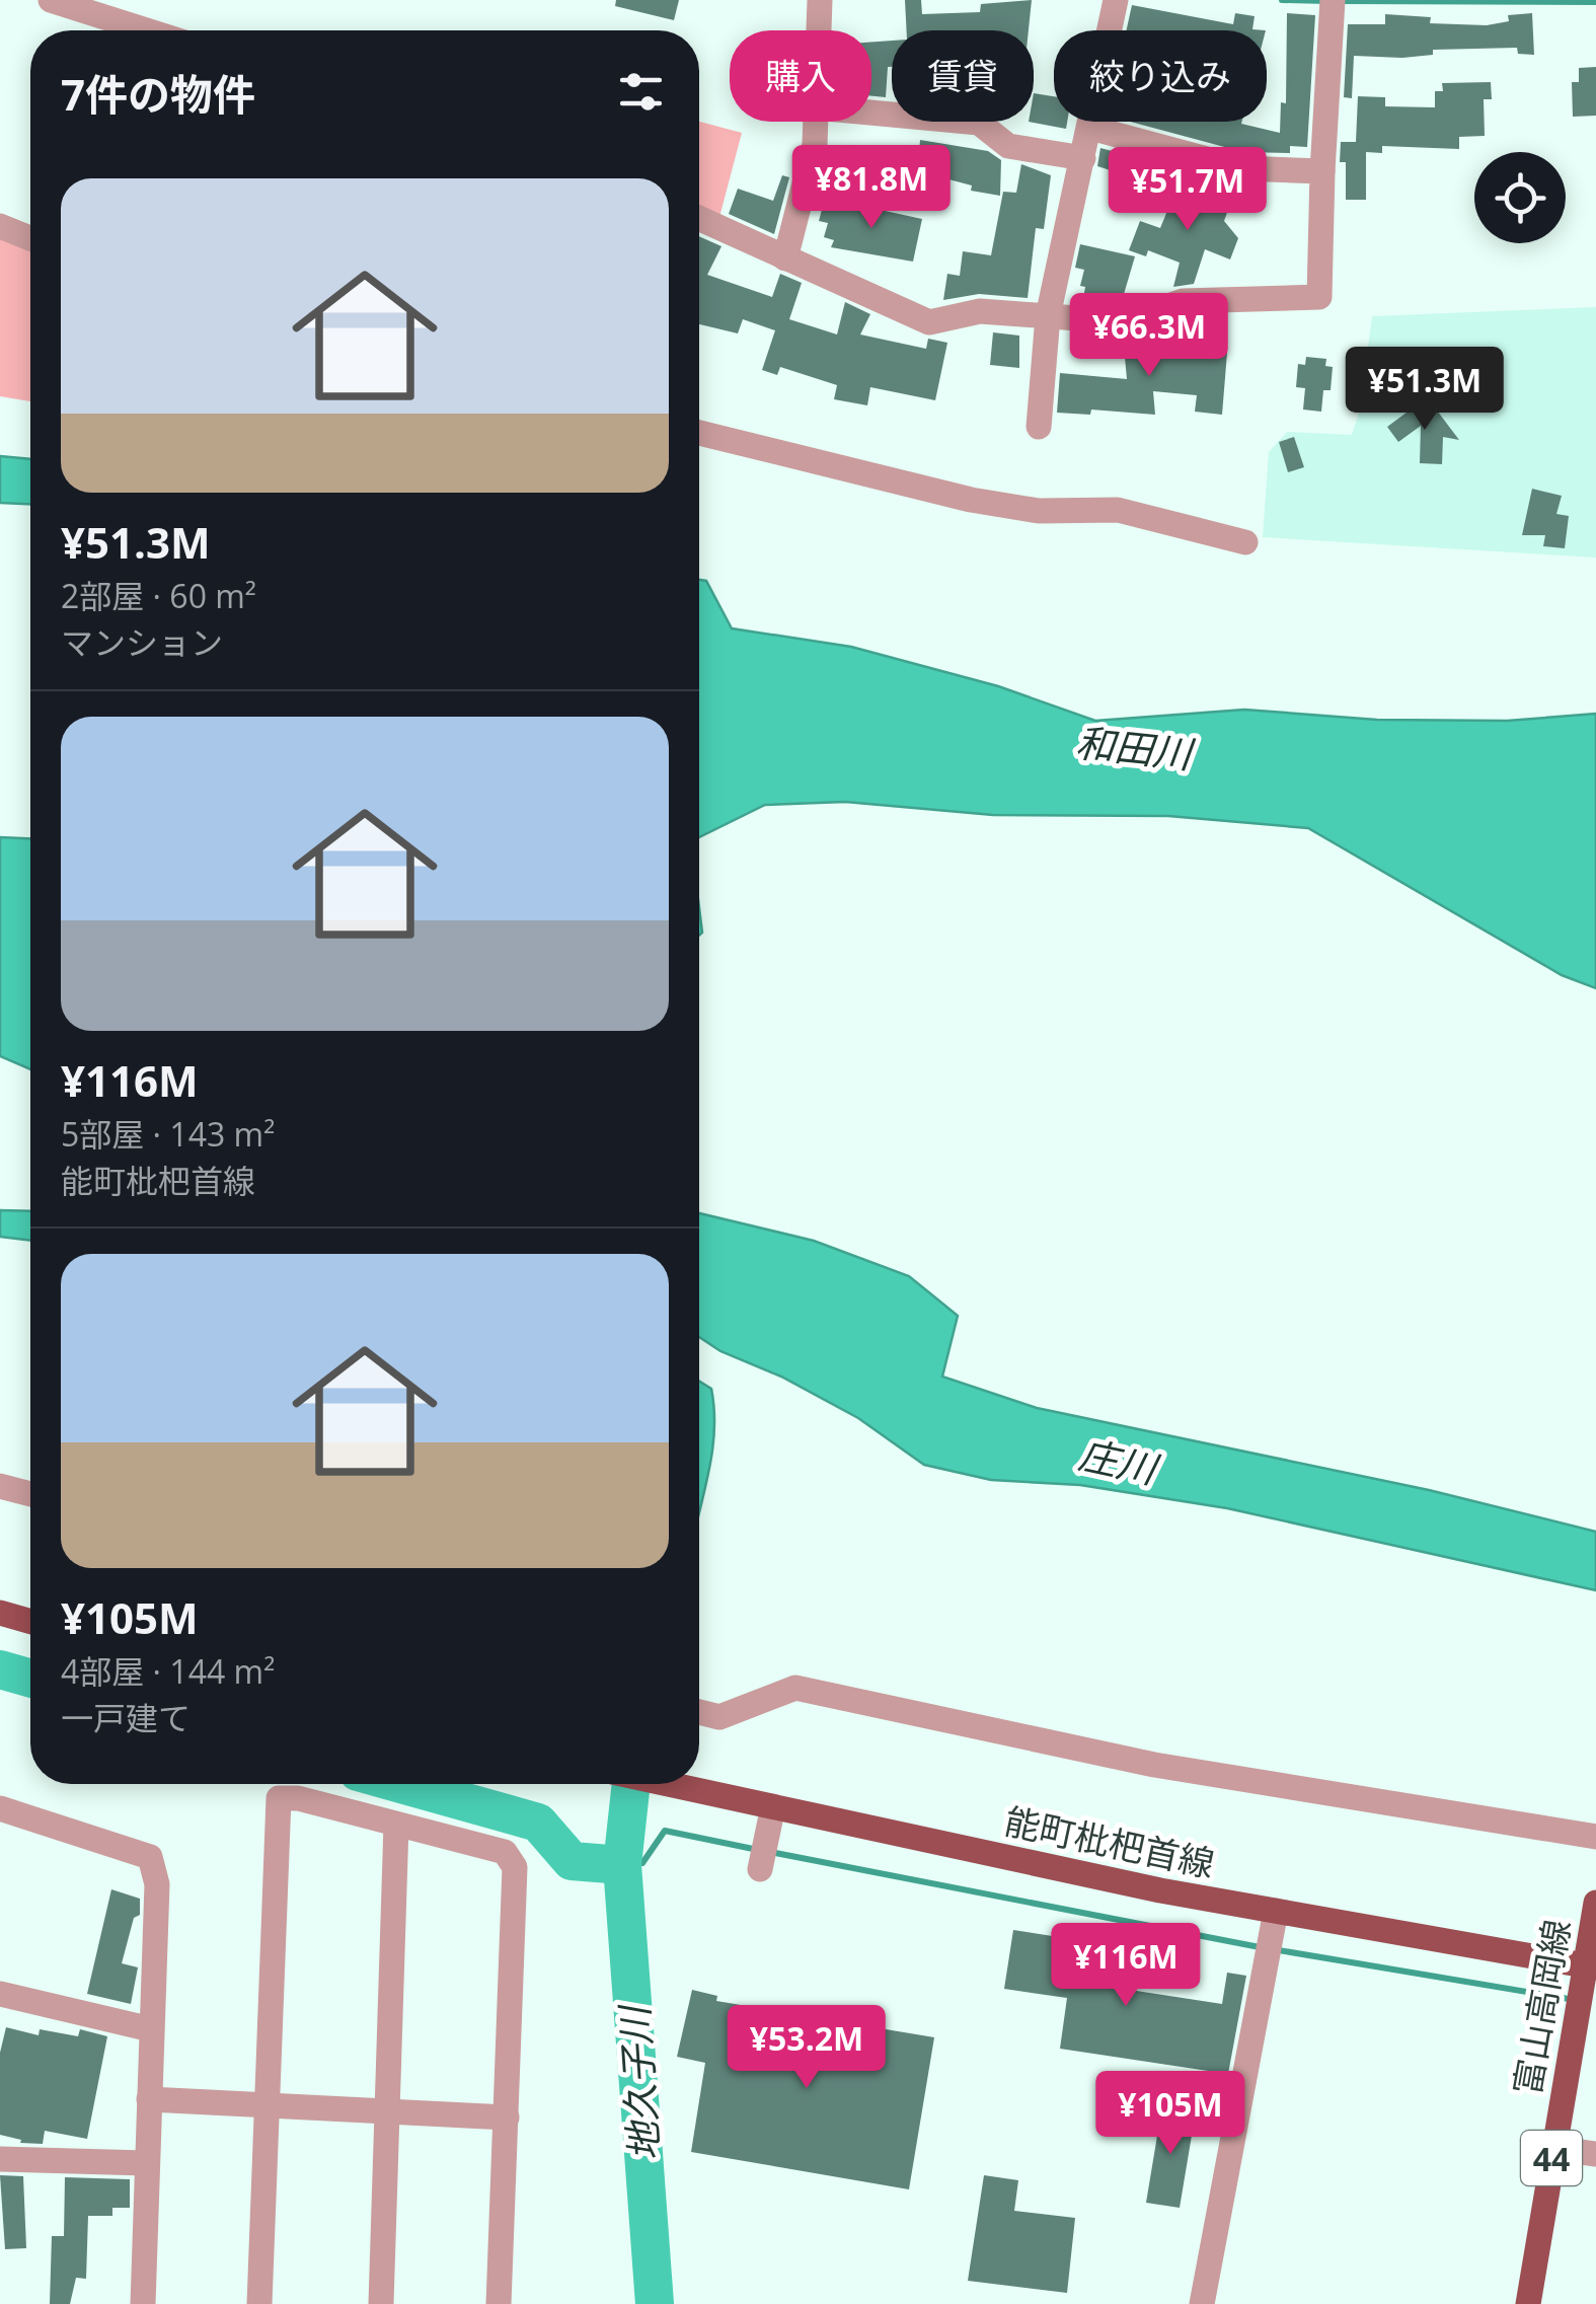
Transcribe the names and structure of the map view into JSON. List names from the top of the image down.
{
  "streets": {
    "main road": ["能町枇杷首線", "富山高岡線", "44"]
  },
  "crossings": [
    ["能町枇杷首線", "富山高岡線"]
  ],
  "water": ["和田川", "庄川", "地久子川"],
  "page": {
    "chip": ["購入", "賃貸", "絞り込み"],
    "heading": "7件の物件",
    "price": [
      "¥81.8M",
      "¥51.7M",
      "¥66.3M",
      "¥51.3M",
      "¥116M",
      "¥53.2M",
      "¥105M"
    ],
    "list": [
      {
        "name": "¥51.3M",
        "note": "2部屋 · 60 m² · マンション"
      },
      {
        "name": "¥116M",
        "note": "5部屋 · 143 m² · 能町枇杷首線"
      },
      {
        "name": "¥105M",
        "note": "4部屋 · 144 m² · 一戸建て"
      }
    ]
  }
}
